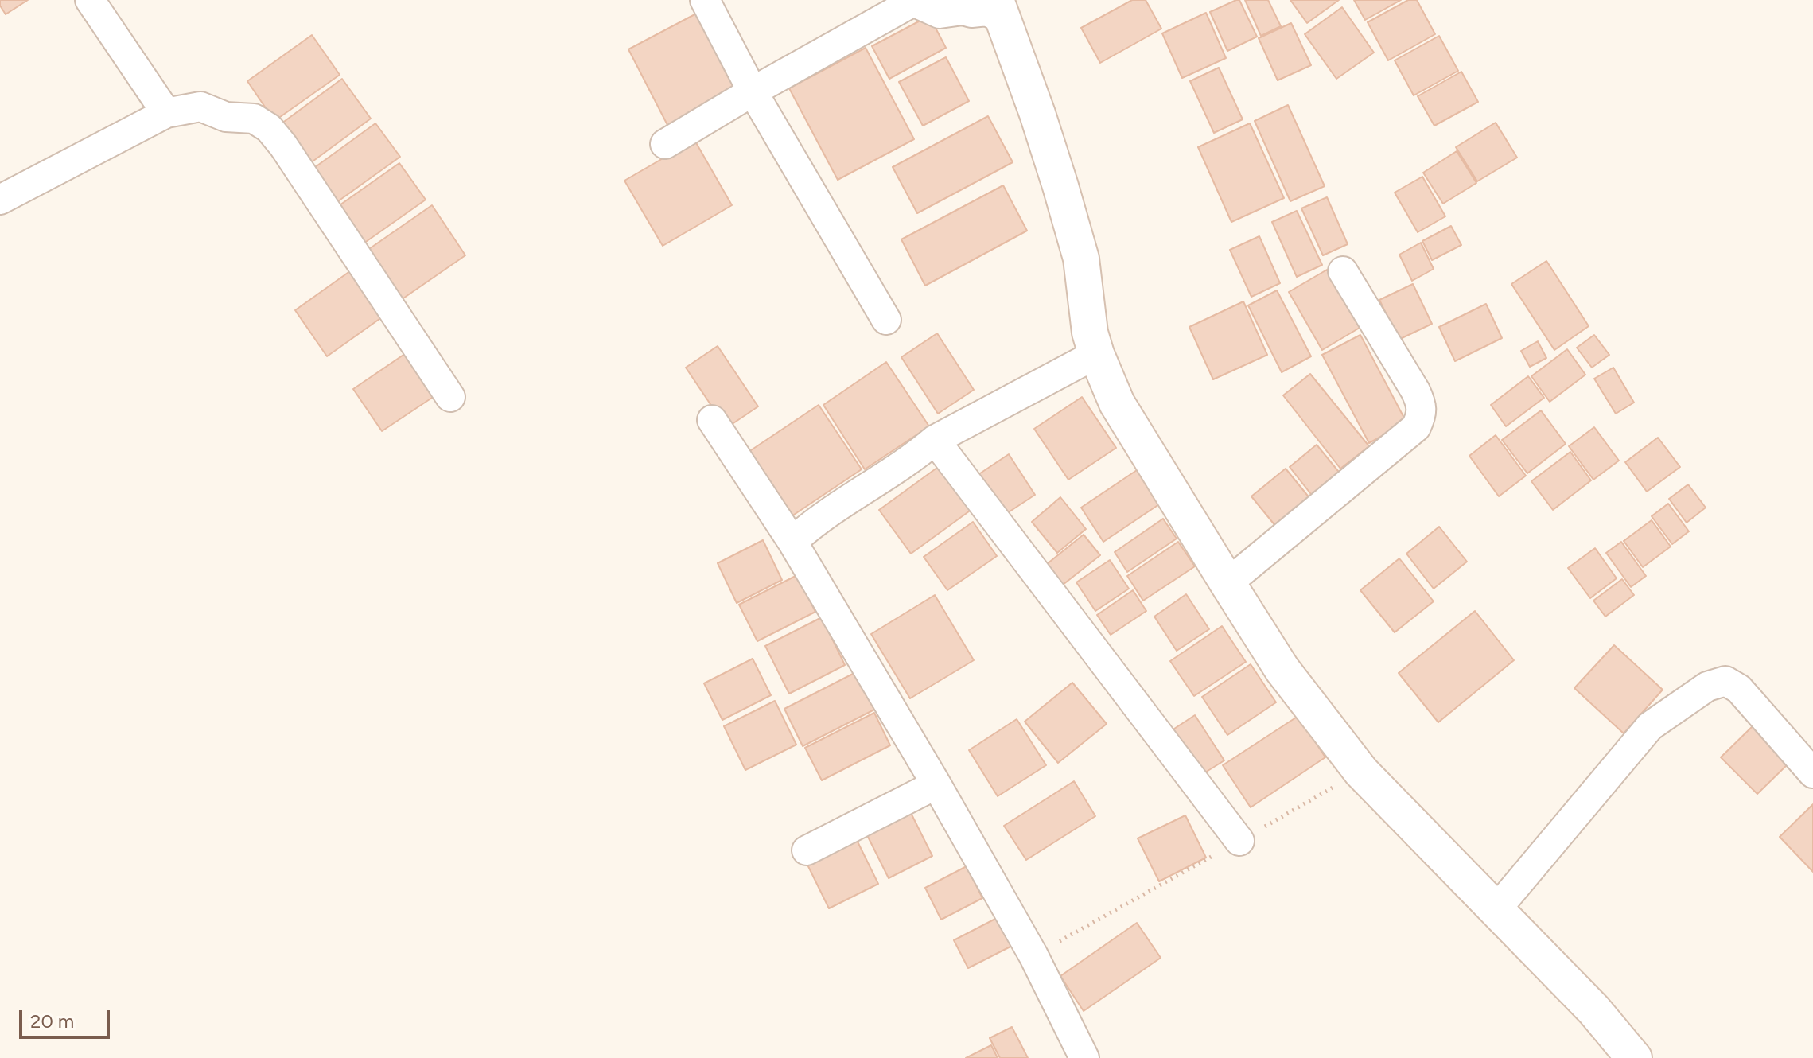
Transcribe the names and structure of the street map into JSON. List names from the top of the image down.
{
  "scale_bar": "20 m"
}
